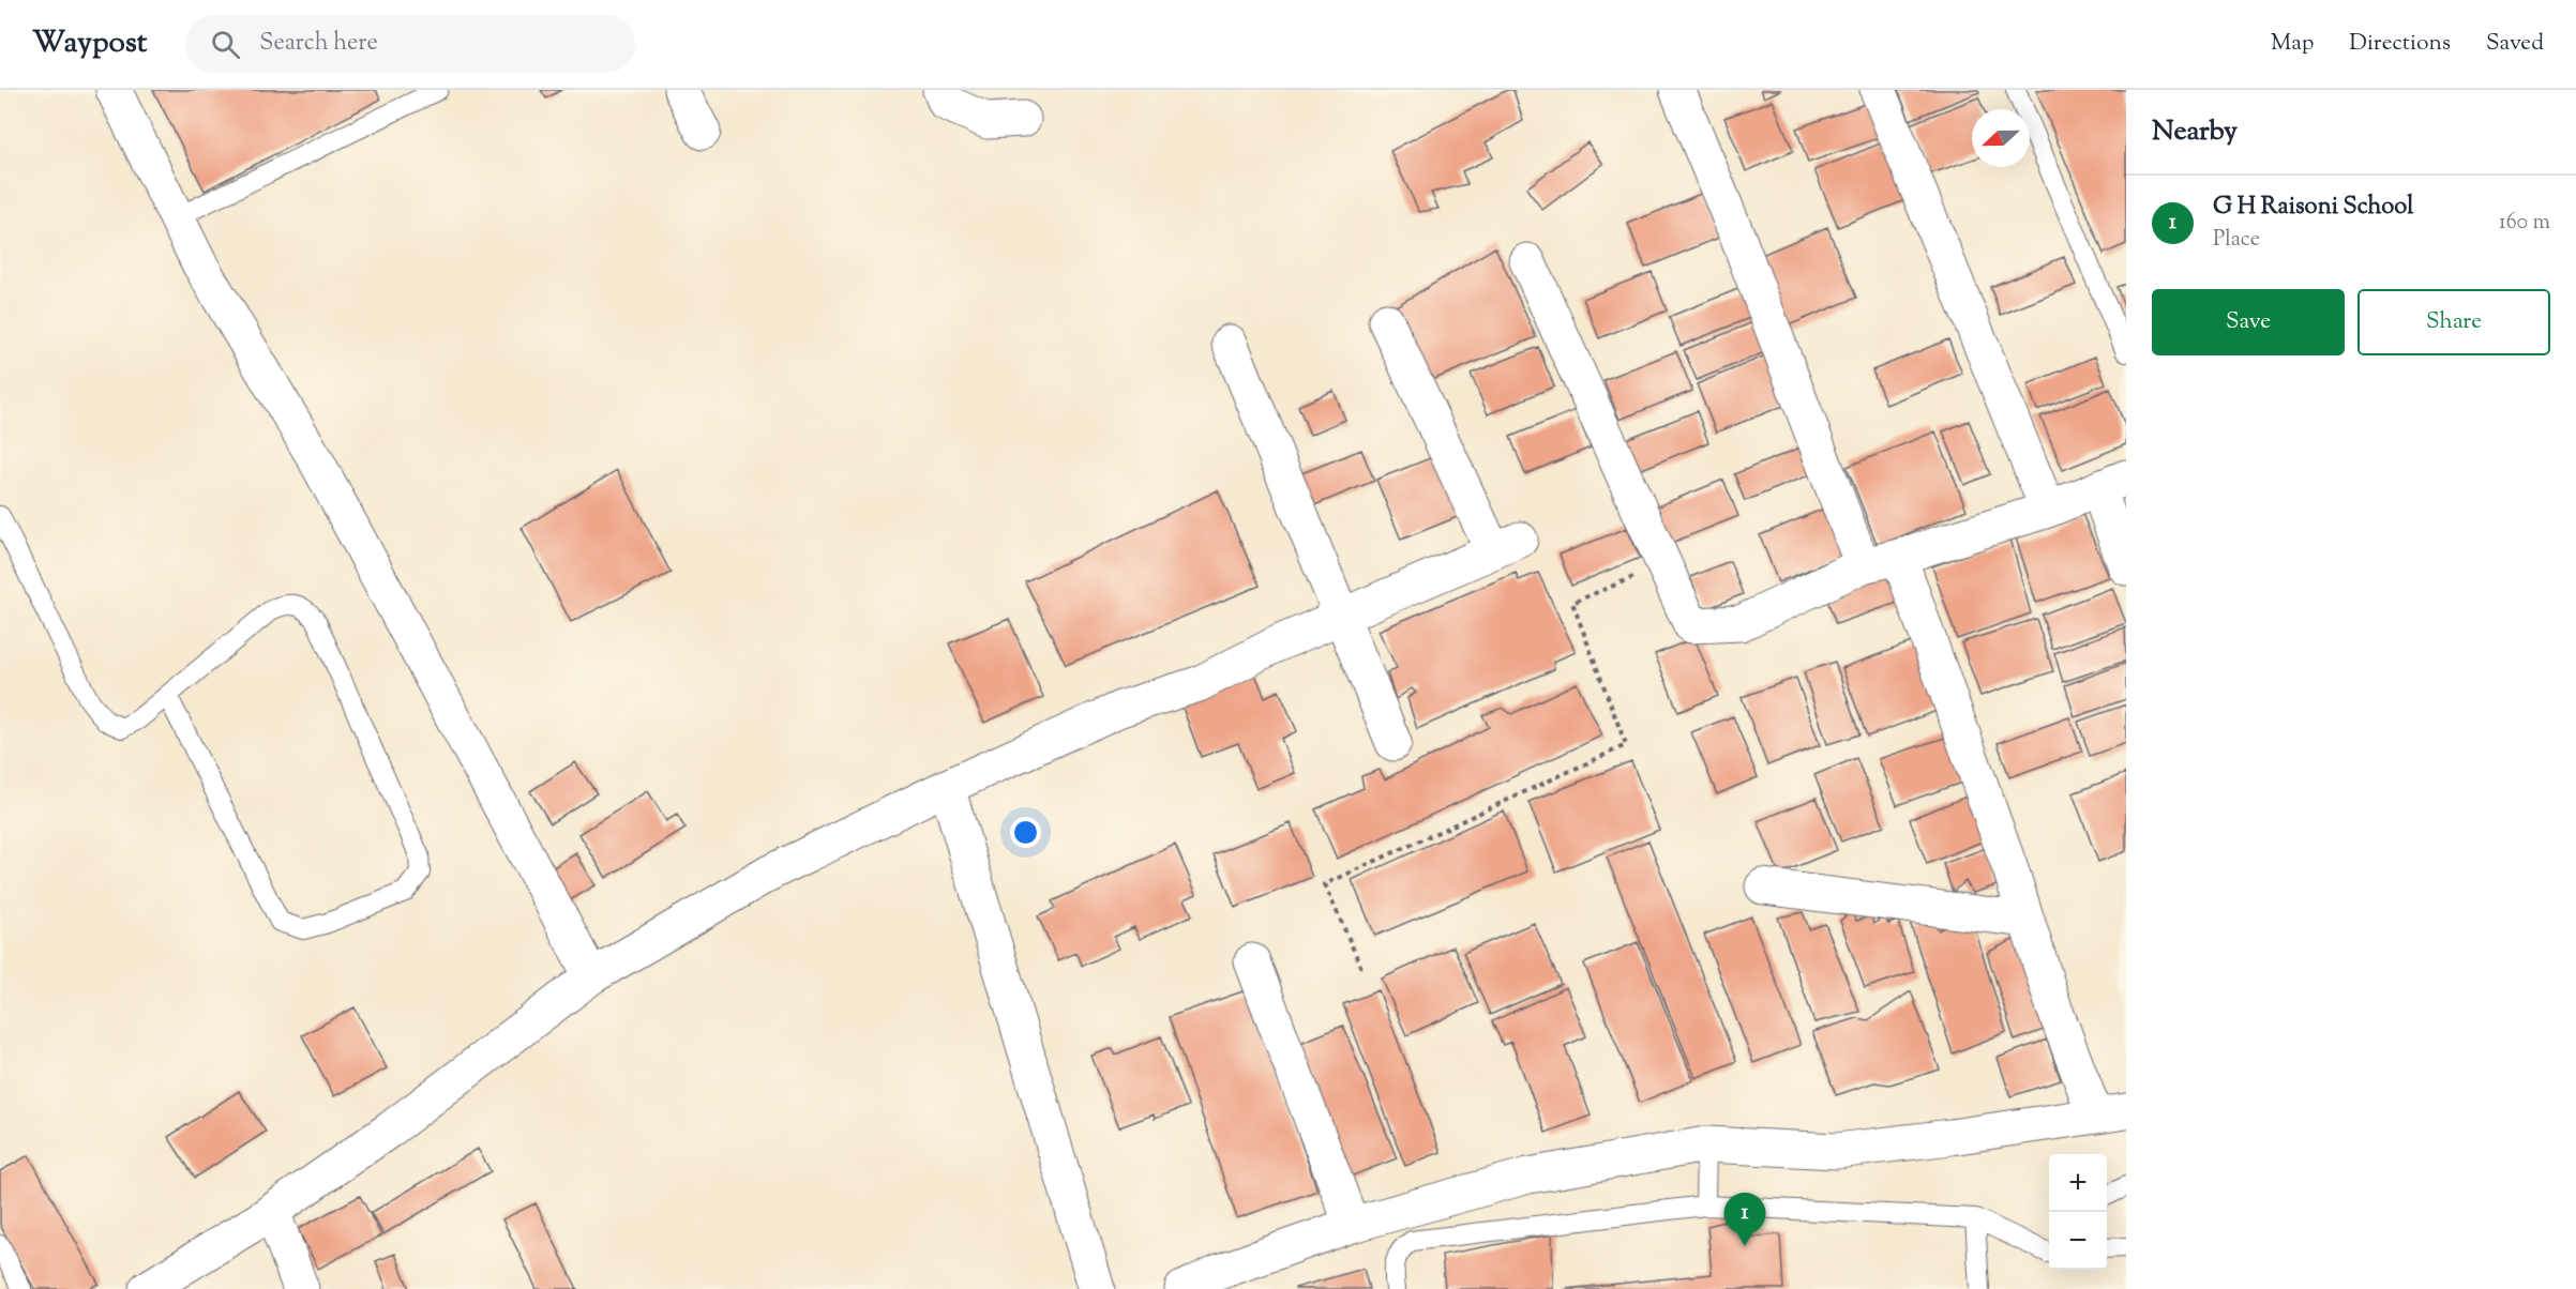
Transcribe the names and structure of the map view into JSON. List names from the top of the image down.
{
  "north": "left",
  "page": {
    "header": "Waypost",
    "search": "Search here",
    "nav": ["Map", "Directions", "Saved"],
    "heading": "Nearby",
    "list": [
      {
        "mark": "1",
        "name": "G H Raisoni School",
        "note": "Place",
        "value": "160 m"
      }
    ],
    "buttons": ["Save", "Share"],
    "map_buttons": ["+", "−"],
    "pins": "1"
  }
}
